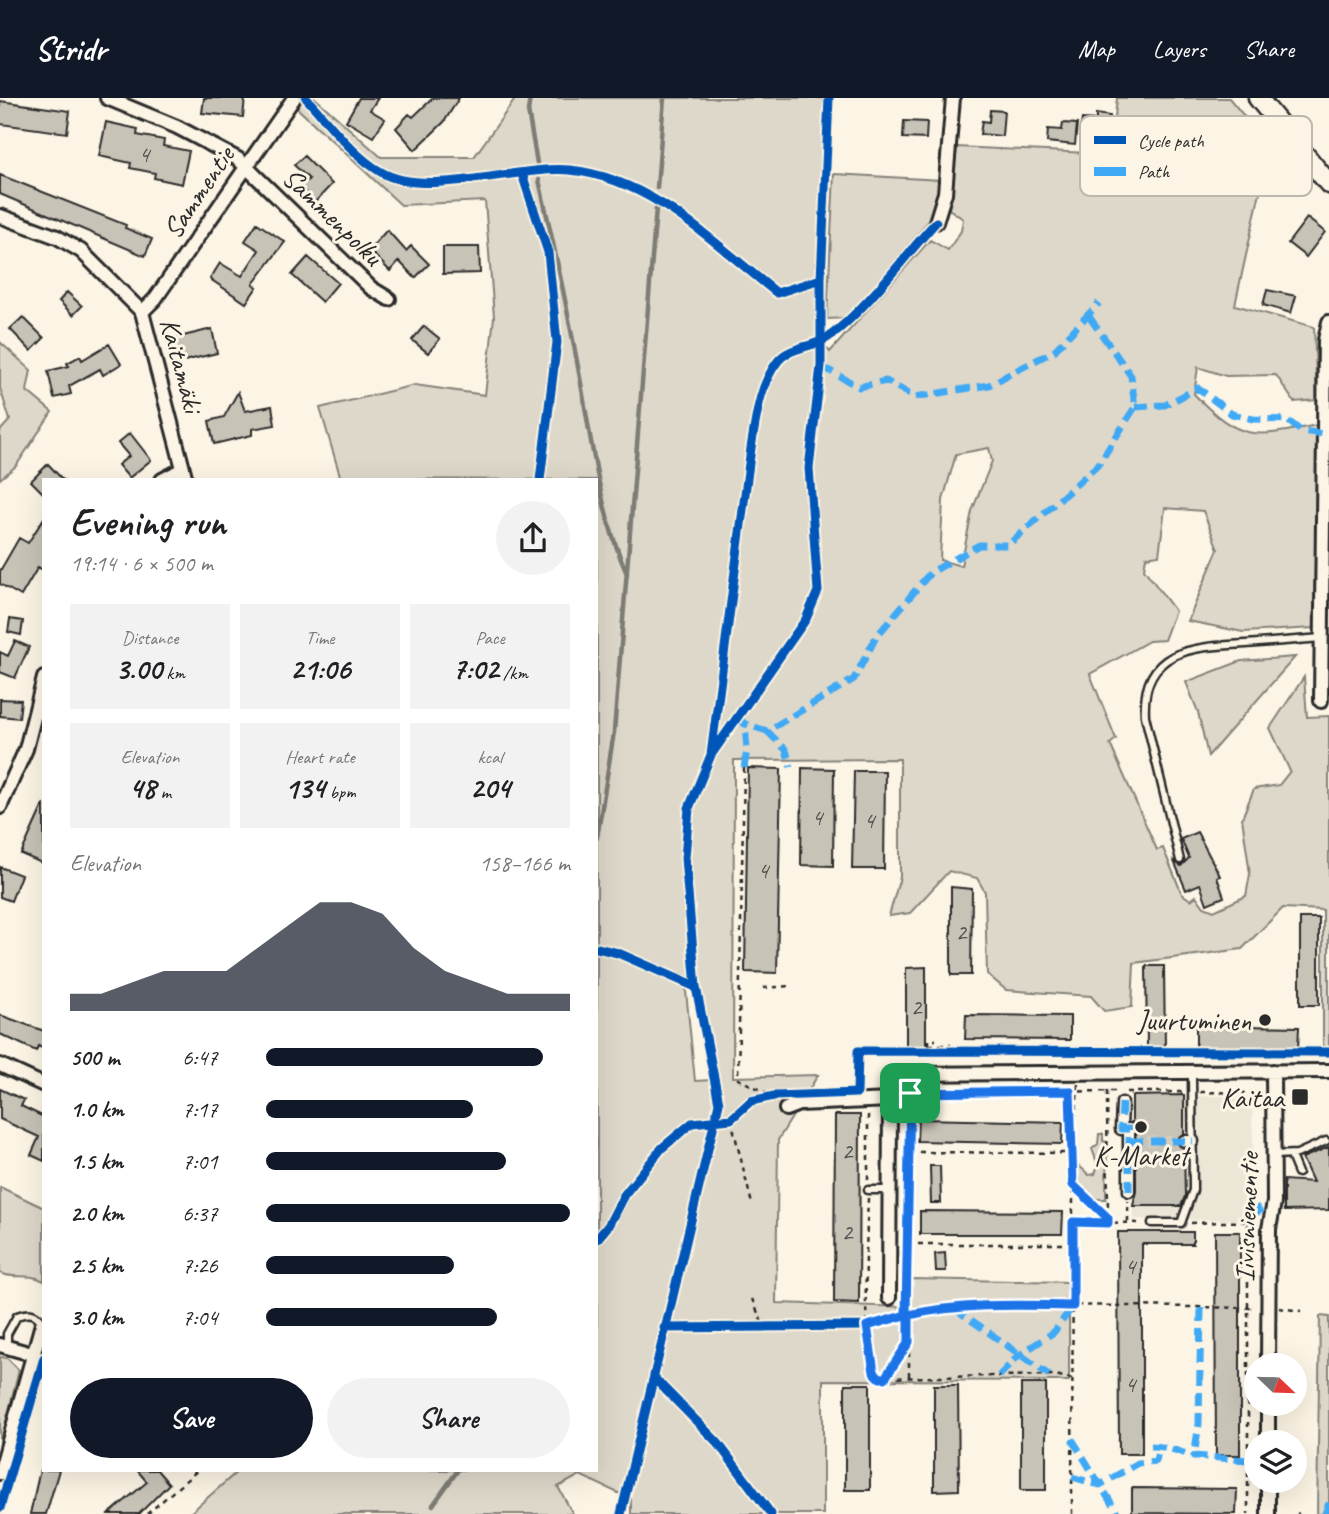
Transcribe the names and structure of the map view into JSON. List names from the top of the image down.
{
  "streets": {
    "street": [
      "Sammentie",
      "Sammenpolku",
      "Kaitamäki",
      "Iivisniementie"
    ]
  },
  "crossings": [
    ["Sammentie", "Sammenpolku"],
    ["Sammentie", "Kaitamäki"]
  ],
  "places": {
    "other": ["Juurtuminen", "K-Market"],
    "transit": ["Kaitaa"]
  },
  "house_numbers": [
    "4",
    "4",
    "4",
    "4",
    "2",
    "2",
    "2",
    "2",
    "4",
    "4"
  ],
  "legend": ["Cycle path", "Path"],
  "north": "bottom right",
  "page": {
    "header": "Stridr",
    "nav": ["Map", "Layers", "Share"],
    "heading": ["Evening run", "19:14 · 6 × 500 m"],
    "stats": [
      ["Distance", "3.00 km"],
      ["Time", "21:06"],
      ["Pace", "7:02 /km"],
      ["Elevation", "48 m"],
      ["Heart rate", "134 bpm"],
      ["kcal", "204"]
    ],
    "chart": ["Elevation", "158–166 m"],
    "list": [
      {
        "name": "500 m",
        "note": "6:47"
      },
      {
        "name": "1.0 km",
        "note": "7:17"
      },
      {
        "name": "1.5 km",
        "note": "7:01"
      },
      {
        "name": "2.0 km",
        "note": "6:37"
      },
      {
        "name": "2.5 km",
        "note": "7:26"
      },
      {
        "name": "3.0 km",
        "note": "7:04"
      }
    ],
    "buttons": ["Save", "Share"]
  }
}
